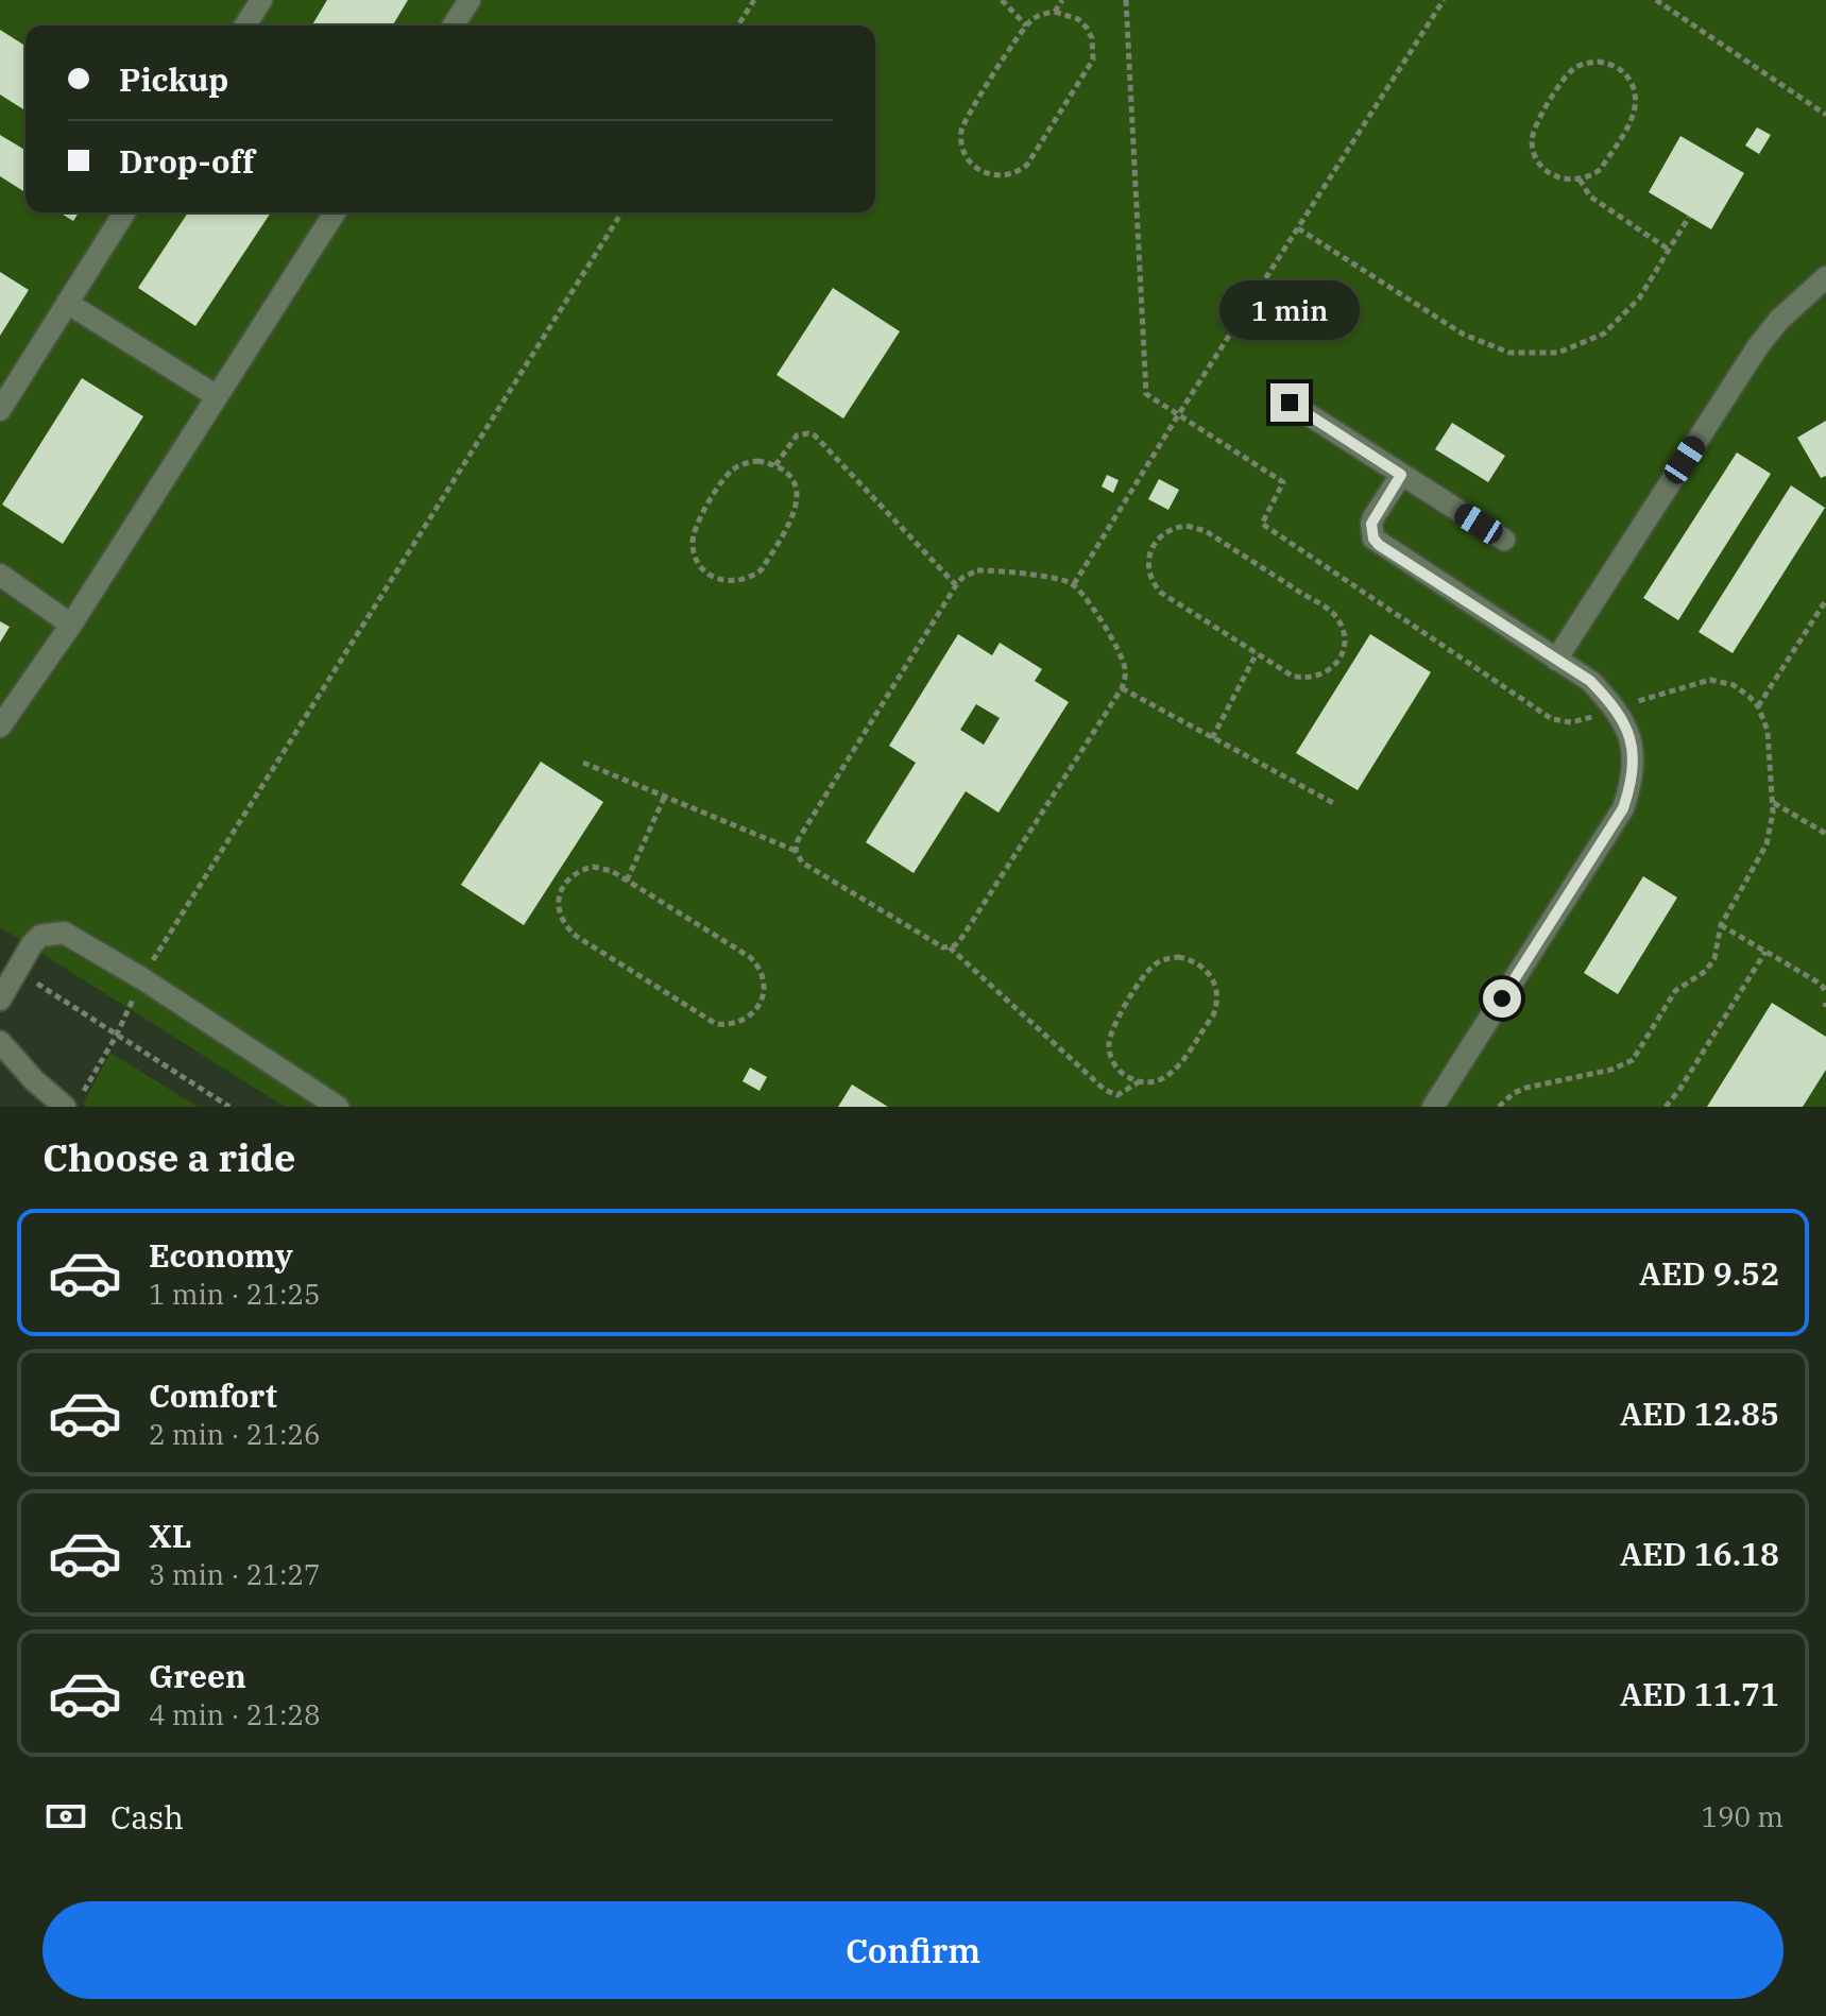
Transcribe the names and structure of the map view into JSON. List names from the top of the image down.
{
  "page": {
    "banner": ["Pickup", "Drop-off"],
    "bubble": "1 min",
    "heading": "Choose a ride",
    "list": [
      {
        "name": "Economy",
        "note": "1 min · 21:25",
        "value": "AED 9.52"
      },
      {
        "name": "Comfort",
        "note": "2 min · 21:26",
        "value": "AED 12.85"
      },
      {
        "name": "XL",
        "note": "3 min · 21:27",
        "value": "AED 16.18"
      },
      {
        "name": "Green",
        "note": "4 min · 21:28",
        "value": "AED 11.71"
      }
    ],
    "pay": ["Cash", "190 m"],
    "buttons": "Confirm"
  }
}
